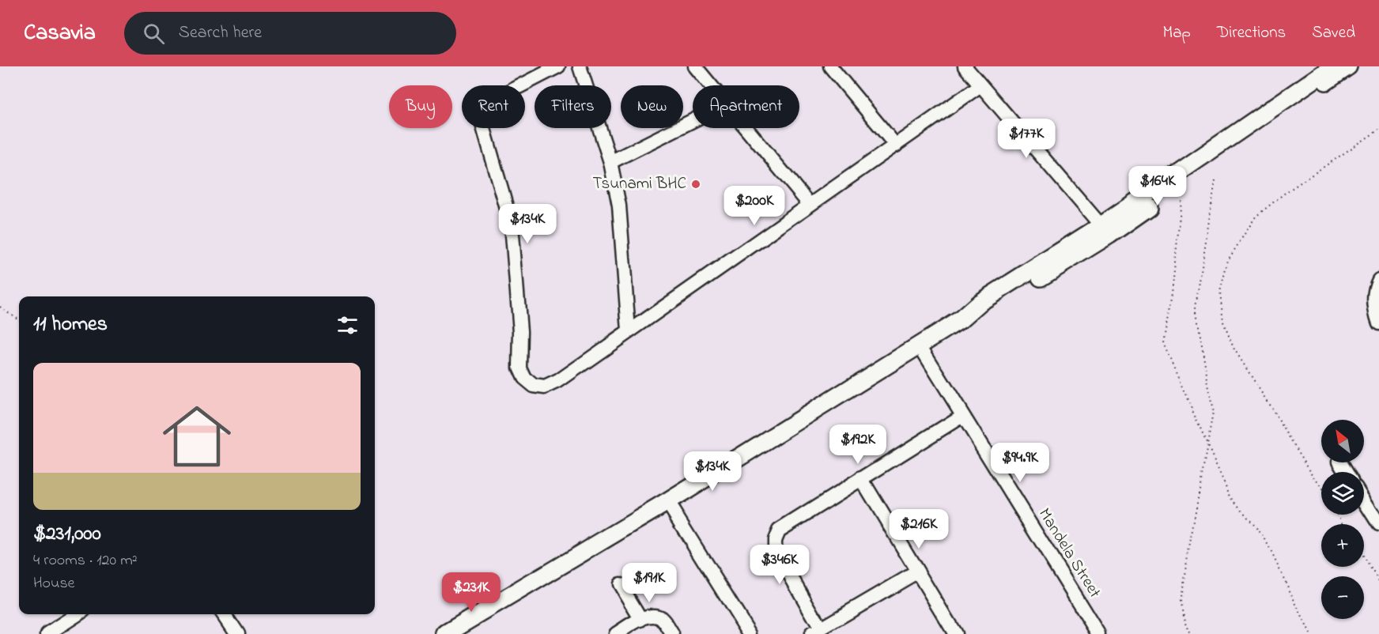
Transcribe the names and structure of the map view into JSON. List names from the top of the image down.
{
  "streets": {
    "street": ["Mandela Street"]
  },
  "places": ["Tsunami BHC"],
  "north": "top left",
  "page": {
    "header": "Casavia",
    "search": "Search here",
    "nav": ["Map", "Directions", "Saved"],
    "chip": [
      "Buy",
      "Rent",
      "Filters",
      "New",
      "Apartment"
    ],
    "price": [
      "$177K",
      "$164K",
      "$200K",
      "$134K",
      "$192K",
      "$94.9K",
      "$134K",
      "$216K",
      "$346K",
      "$191K",
      "$231K"
    ],
    "heading": "11 homes",
    "list": [
      {
        "name": "$231,000",
        "note": "4 rooms · 120 m² · House"
      }
    ],
    "map_buttons": ["+", "−"]
  }
}
